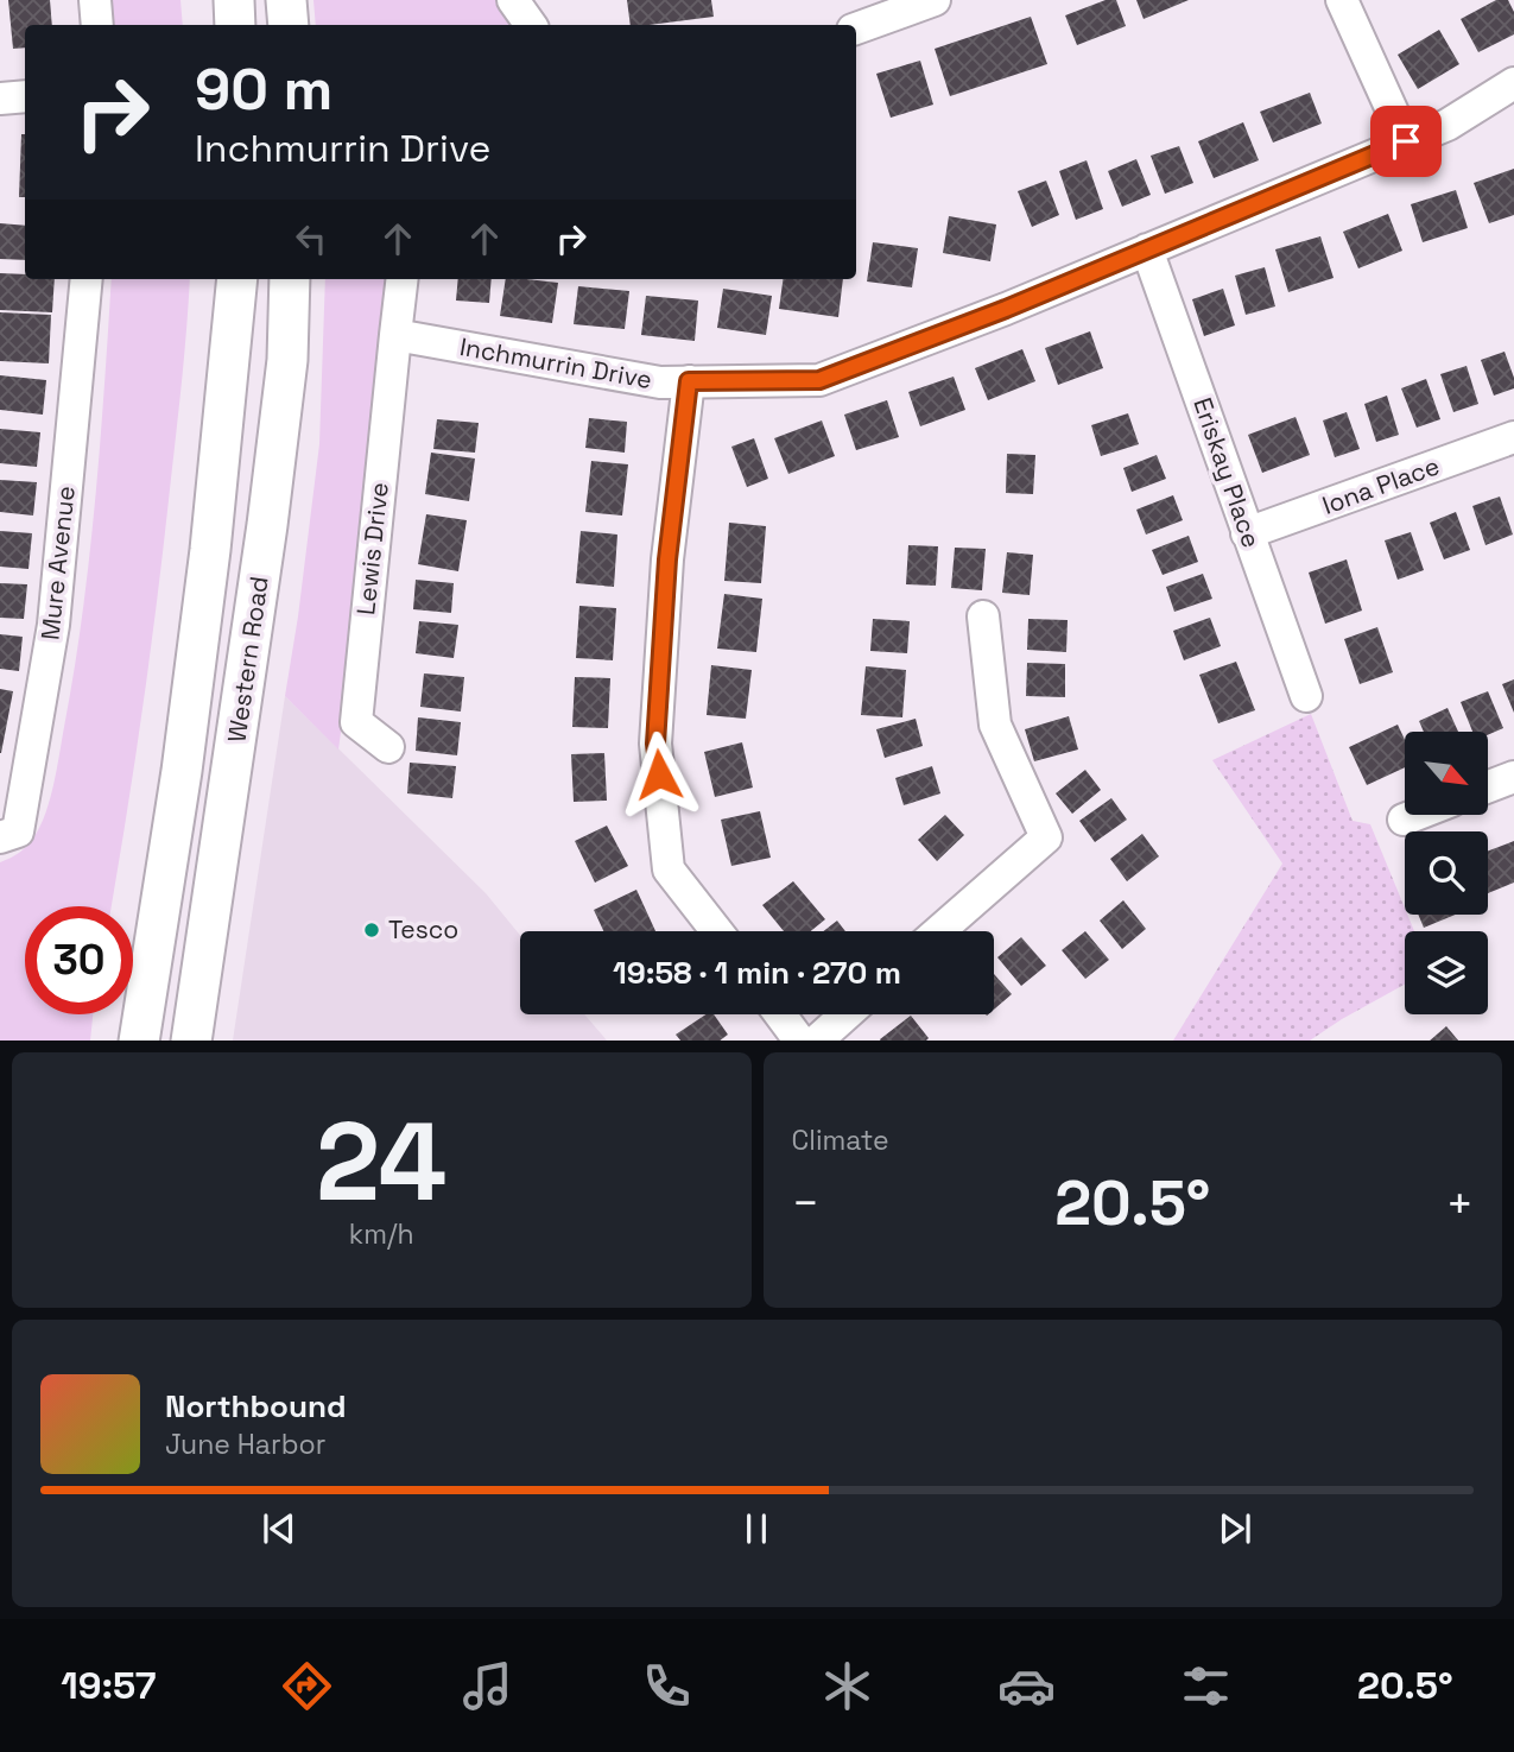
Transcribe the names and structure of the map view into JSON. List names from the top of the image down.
{
  "streets": {
    "main road": ["Western Road"],
    "street": [
      "Inchmurrin Drive",
      "Eriskay Place",
      "Iona Place",
      "Lewis Drive",
      "Mure Avenue"
    ]
  },
  "crossings": [
    ["Inchmurrin Drive", "Eriskay Place"],
    ["Inchmurrin Drive", "Lewis Drive"],
    ["Eriskay Place", "Iona Place"]
  ],
  "places": ["Tesco"],
  "north": "bottom right",
  "page": {
    "turn": ["90 m", "Inchmurrin Drive"],
    "limit": "30",
    "trip": "19:58 · 1 min · 270 m",
    "tile": [
      ["24", "km/h"],
      "Climate"
    ],
    "heat": ["−", "20.5°", "+"],
    "song": ["Northbound", "June Harbor"],
    "tabs": ["19:57", "20.5°"]
  }
}
